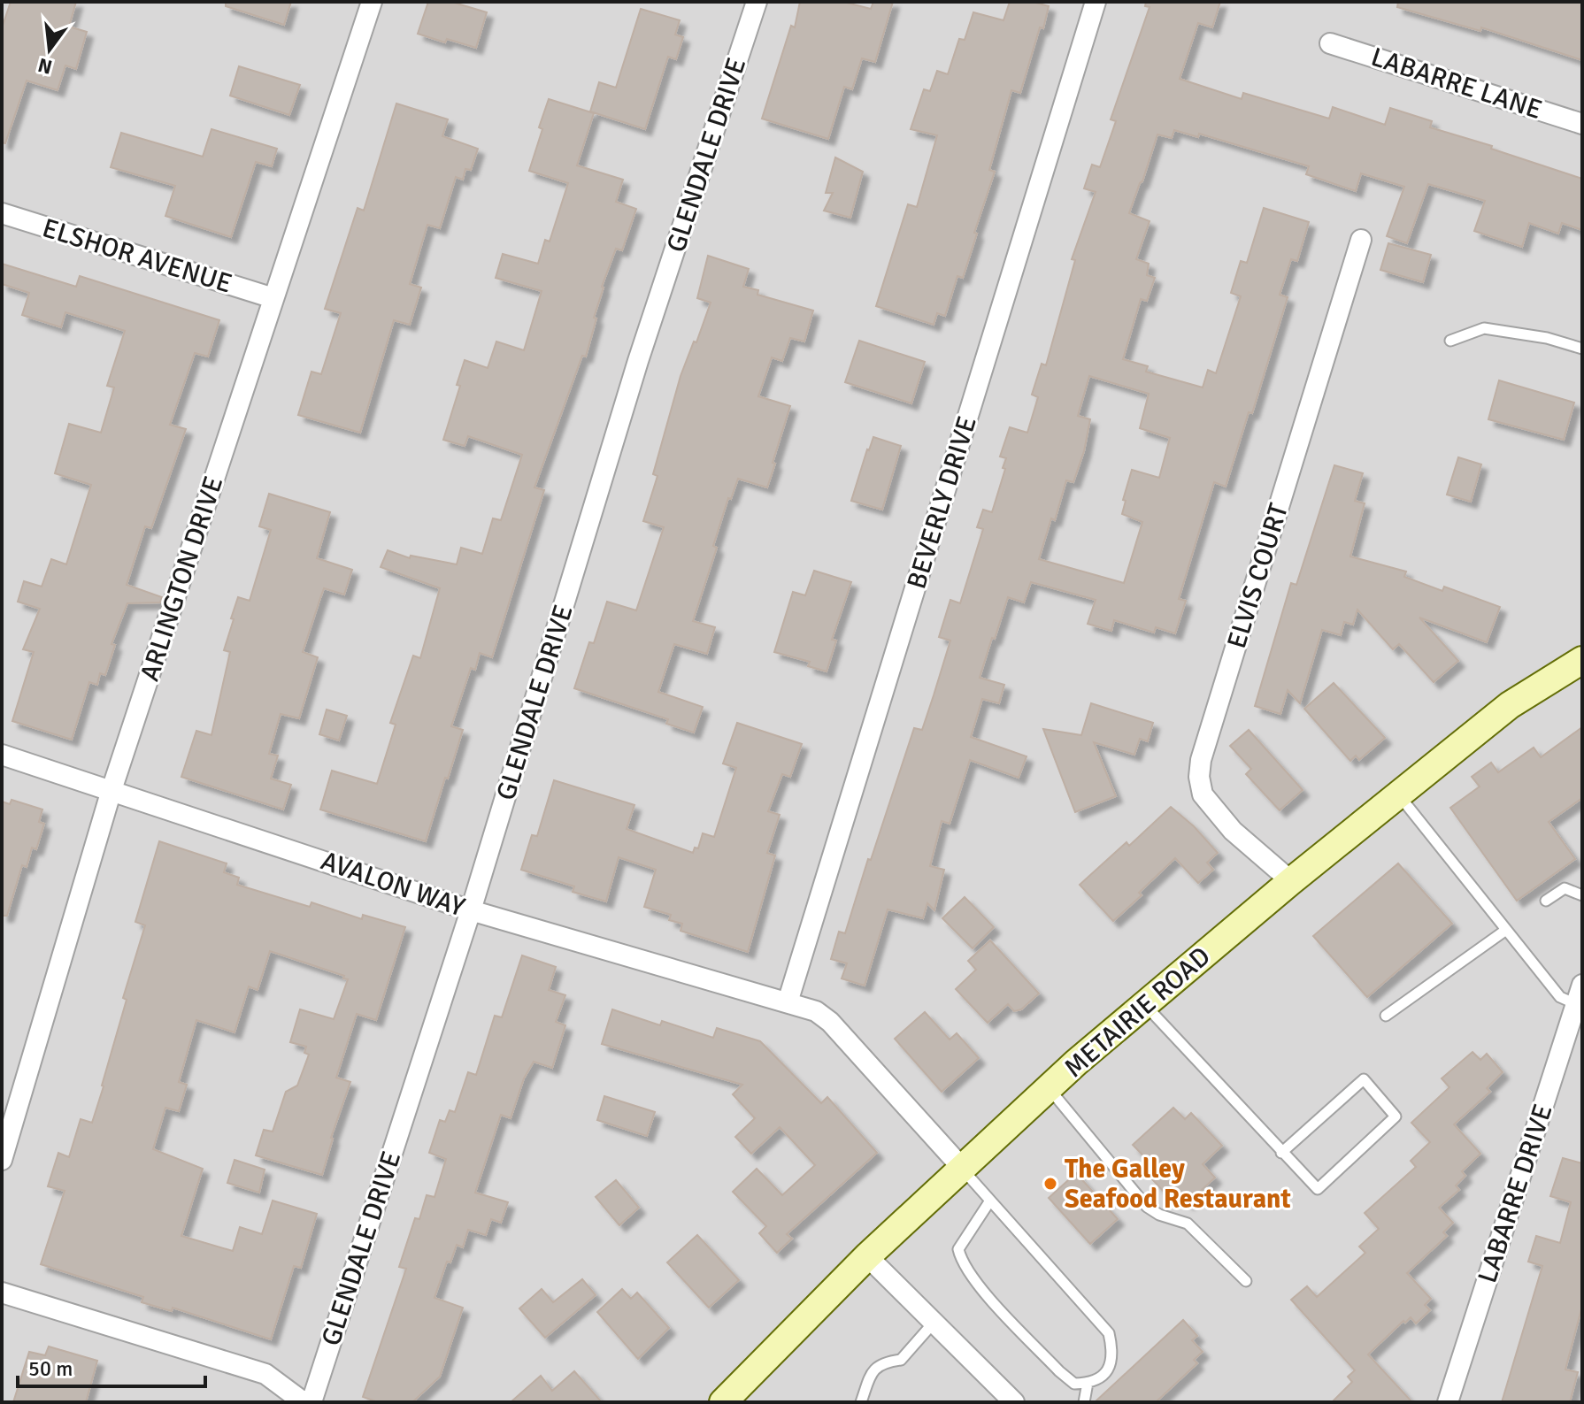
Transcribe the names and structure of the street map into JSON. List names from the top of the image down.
{
  "streets": {
    "main road": ["METAIRIE ROAD"],
    "street": [
      "LABARRE LANE",
      "GLENDALE DRIVE",
      "ELSHOR AVENUE",
      "BEVERLY DRIVE",
      "ELVIS COURT",
      "ARLINGTON DRIVE",
      "AVALON WAY",
      "LABARRE DRIVE"
    ]
  },
  "crossings": [
    ["GLENDALE DRIVE", "AVALON WAY"],
    ["ELSHOR AVENUE", "ARLINGTON DRIVE"],
    ["BEVERLY DRIVE", "AVALON WAY"],
    ["ELVIS COURT", "METAIRIE ROAD"],
    ["ARLINGTON DRIVE", "AVALON WAY"],
    ["AVALON WAY", "METAIRIE ROAD"]
  ],
  "places": ["The Galley Seafood Restaurant"],
  "scale_bar": "50 m",
  "north": "bottom"
}
